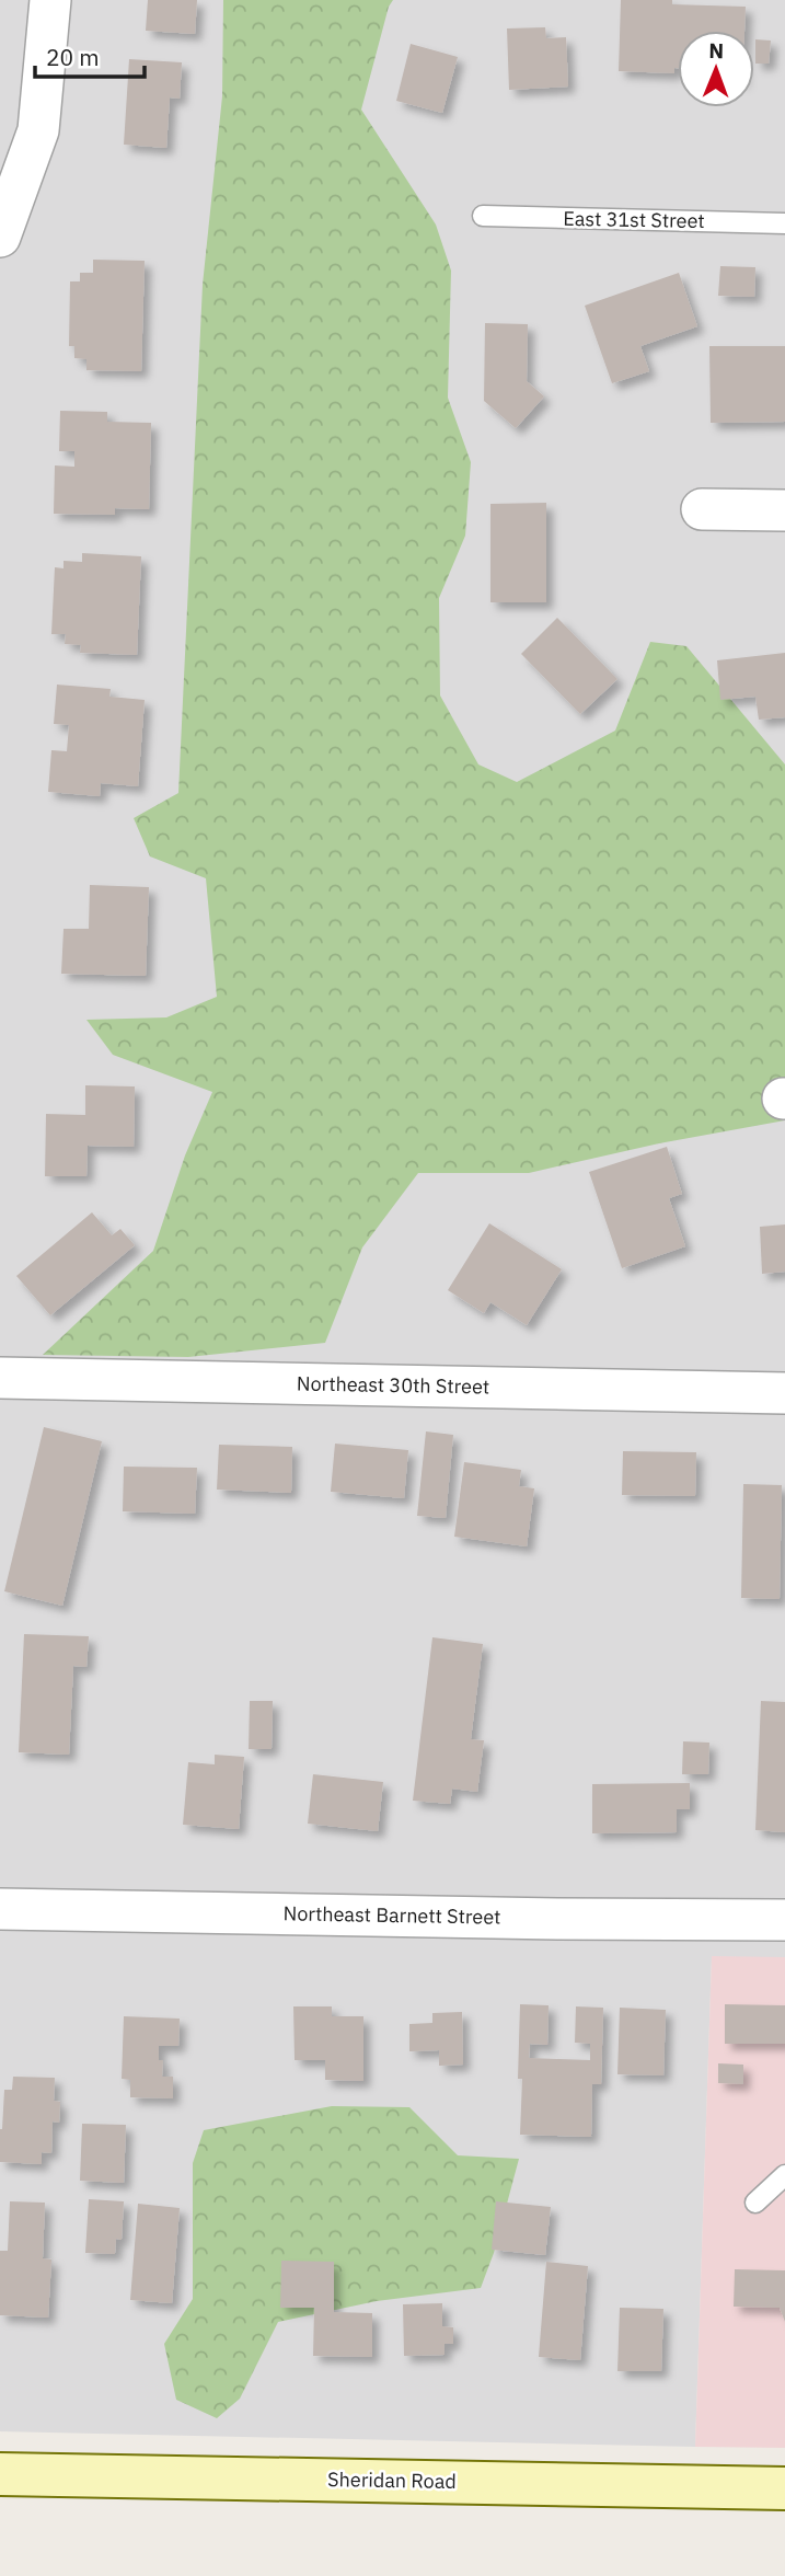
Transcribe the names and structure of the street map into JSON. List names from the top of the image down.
{
  "streets": {
    "main road": ["Sheridan Road"],
    "street": ["Northeast 30th Street", "Northeast Barnett Street"],
    "lane": ["East 31st Street"]
  },
  "scale_bar": "20 m",
  "north": "top"
}
